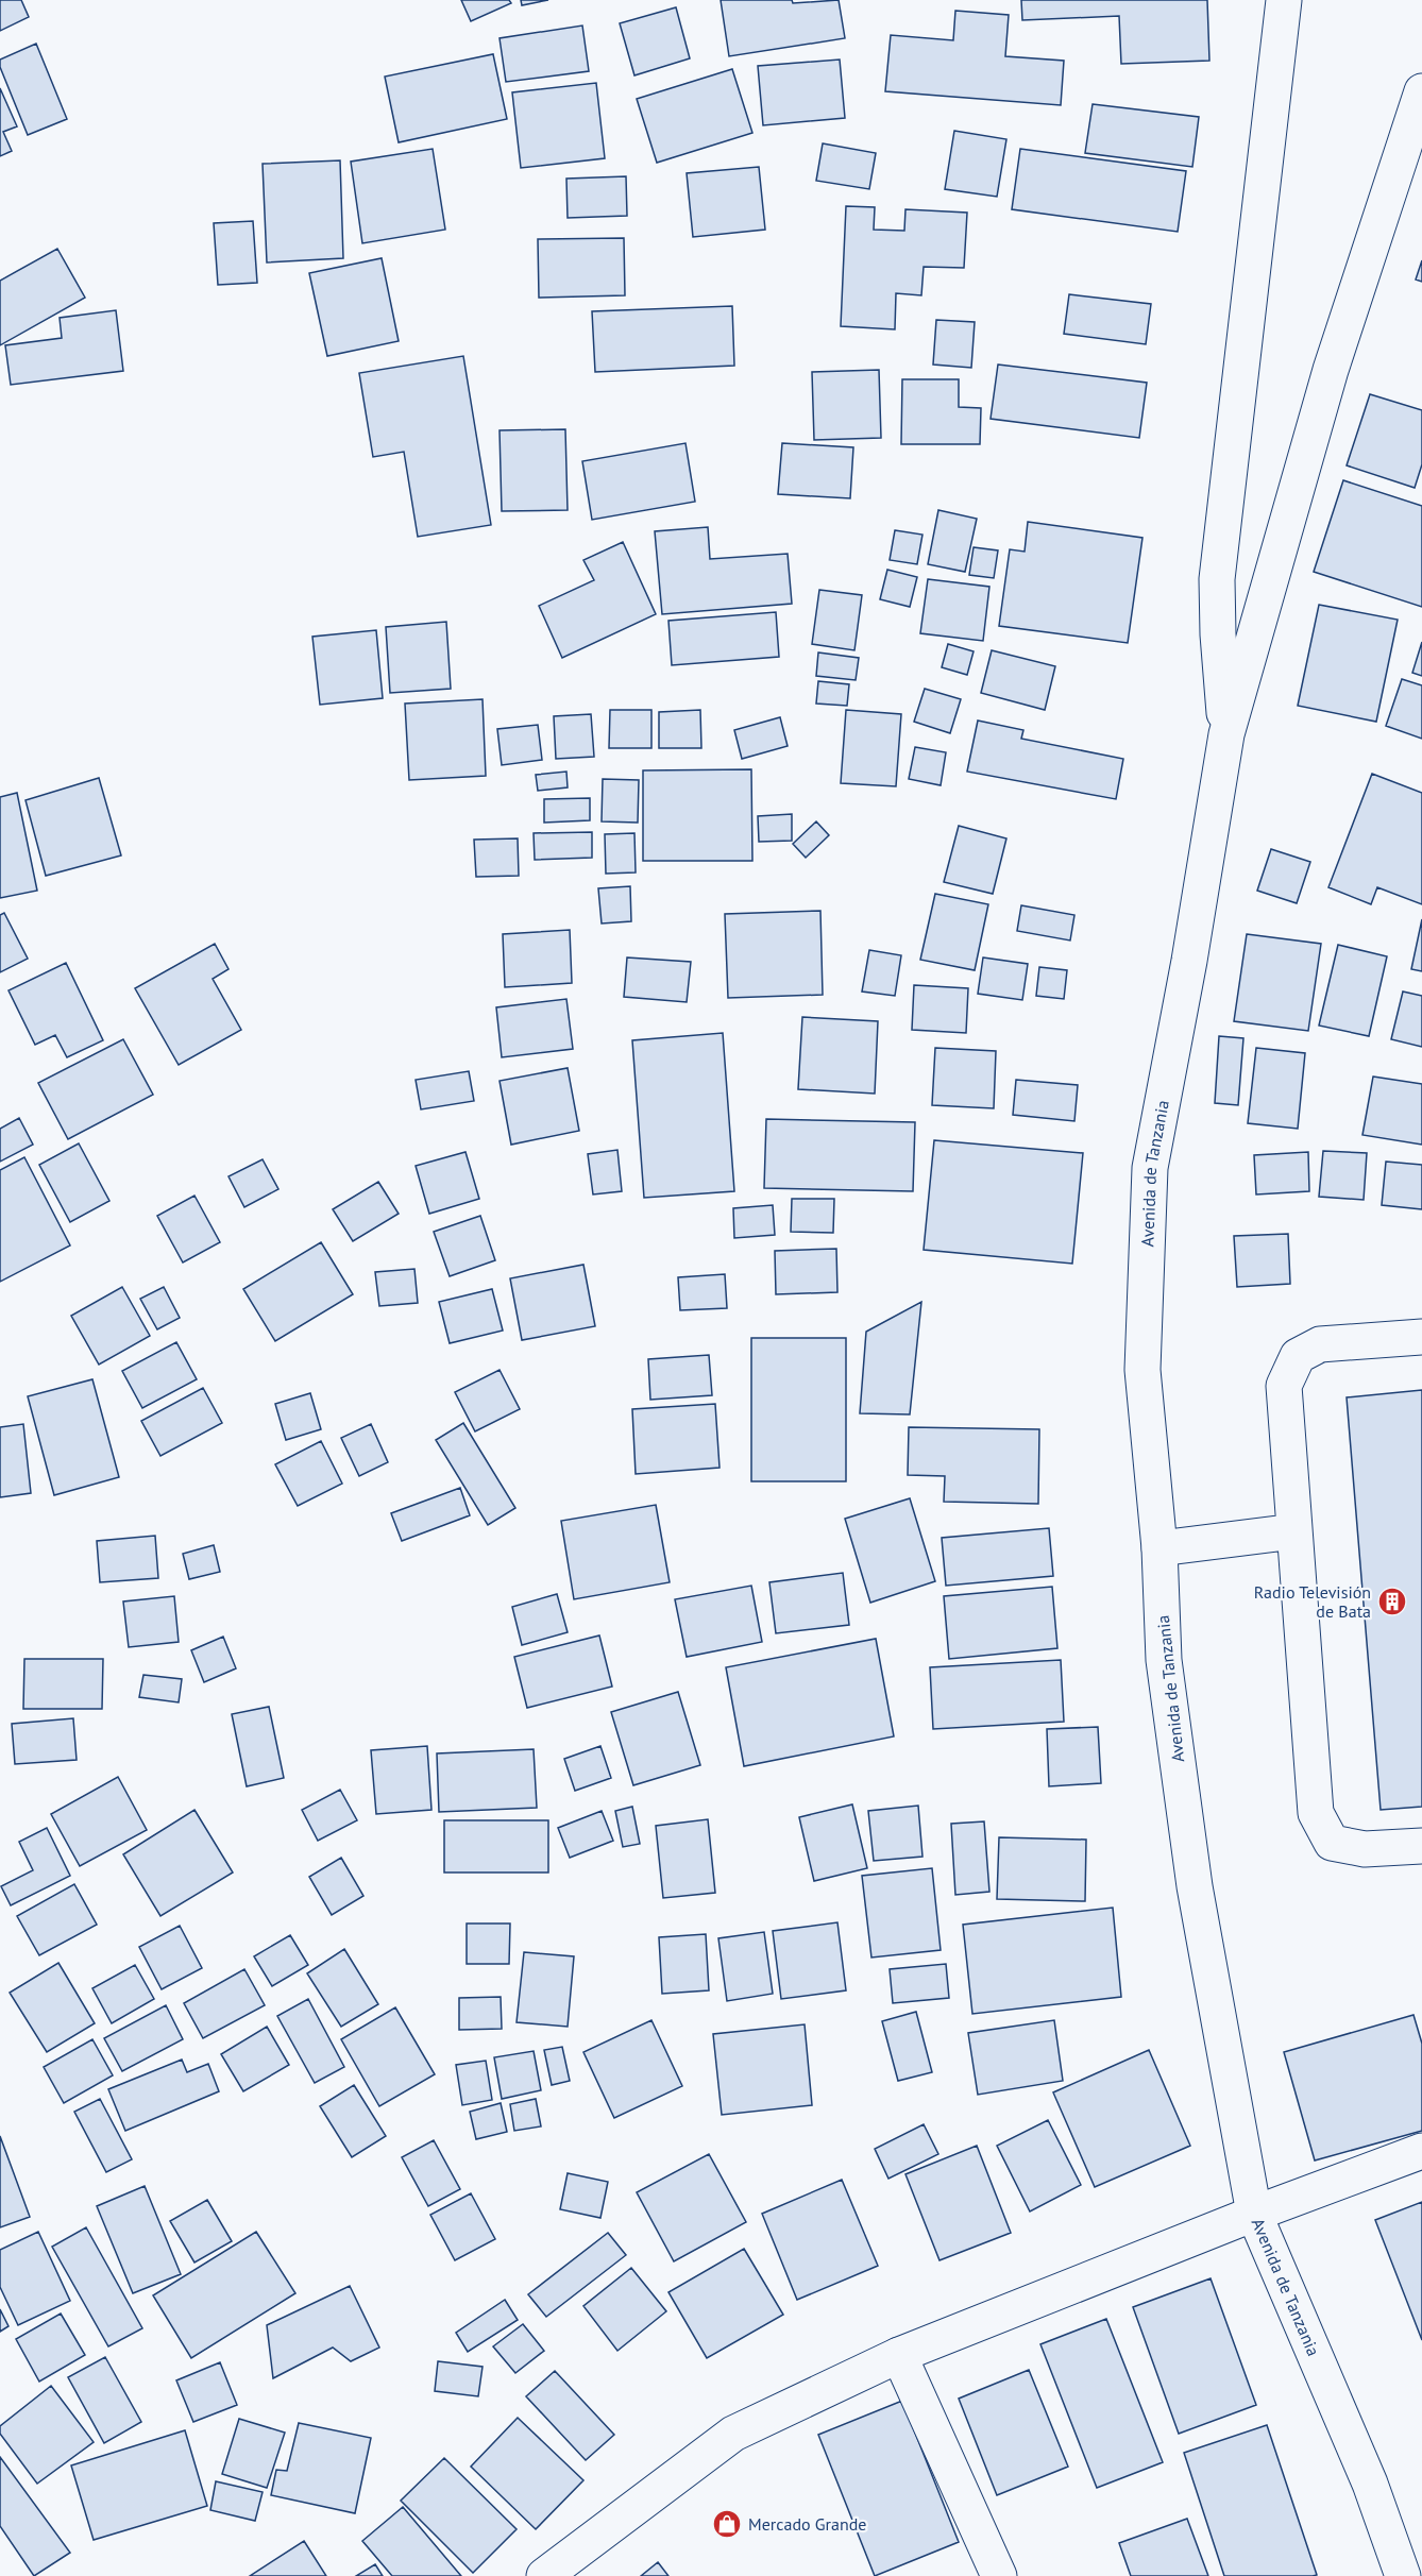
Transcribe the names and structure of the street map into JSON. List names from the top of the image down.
{
  "streets": {
    "main road": ["Avenida de Tanzania"]
  },
  "places": {
    "building": ["Radio Televisión de Bata"],
    "shop": ["Mercado Grande"]
  }
}
